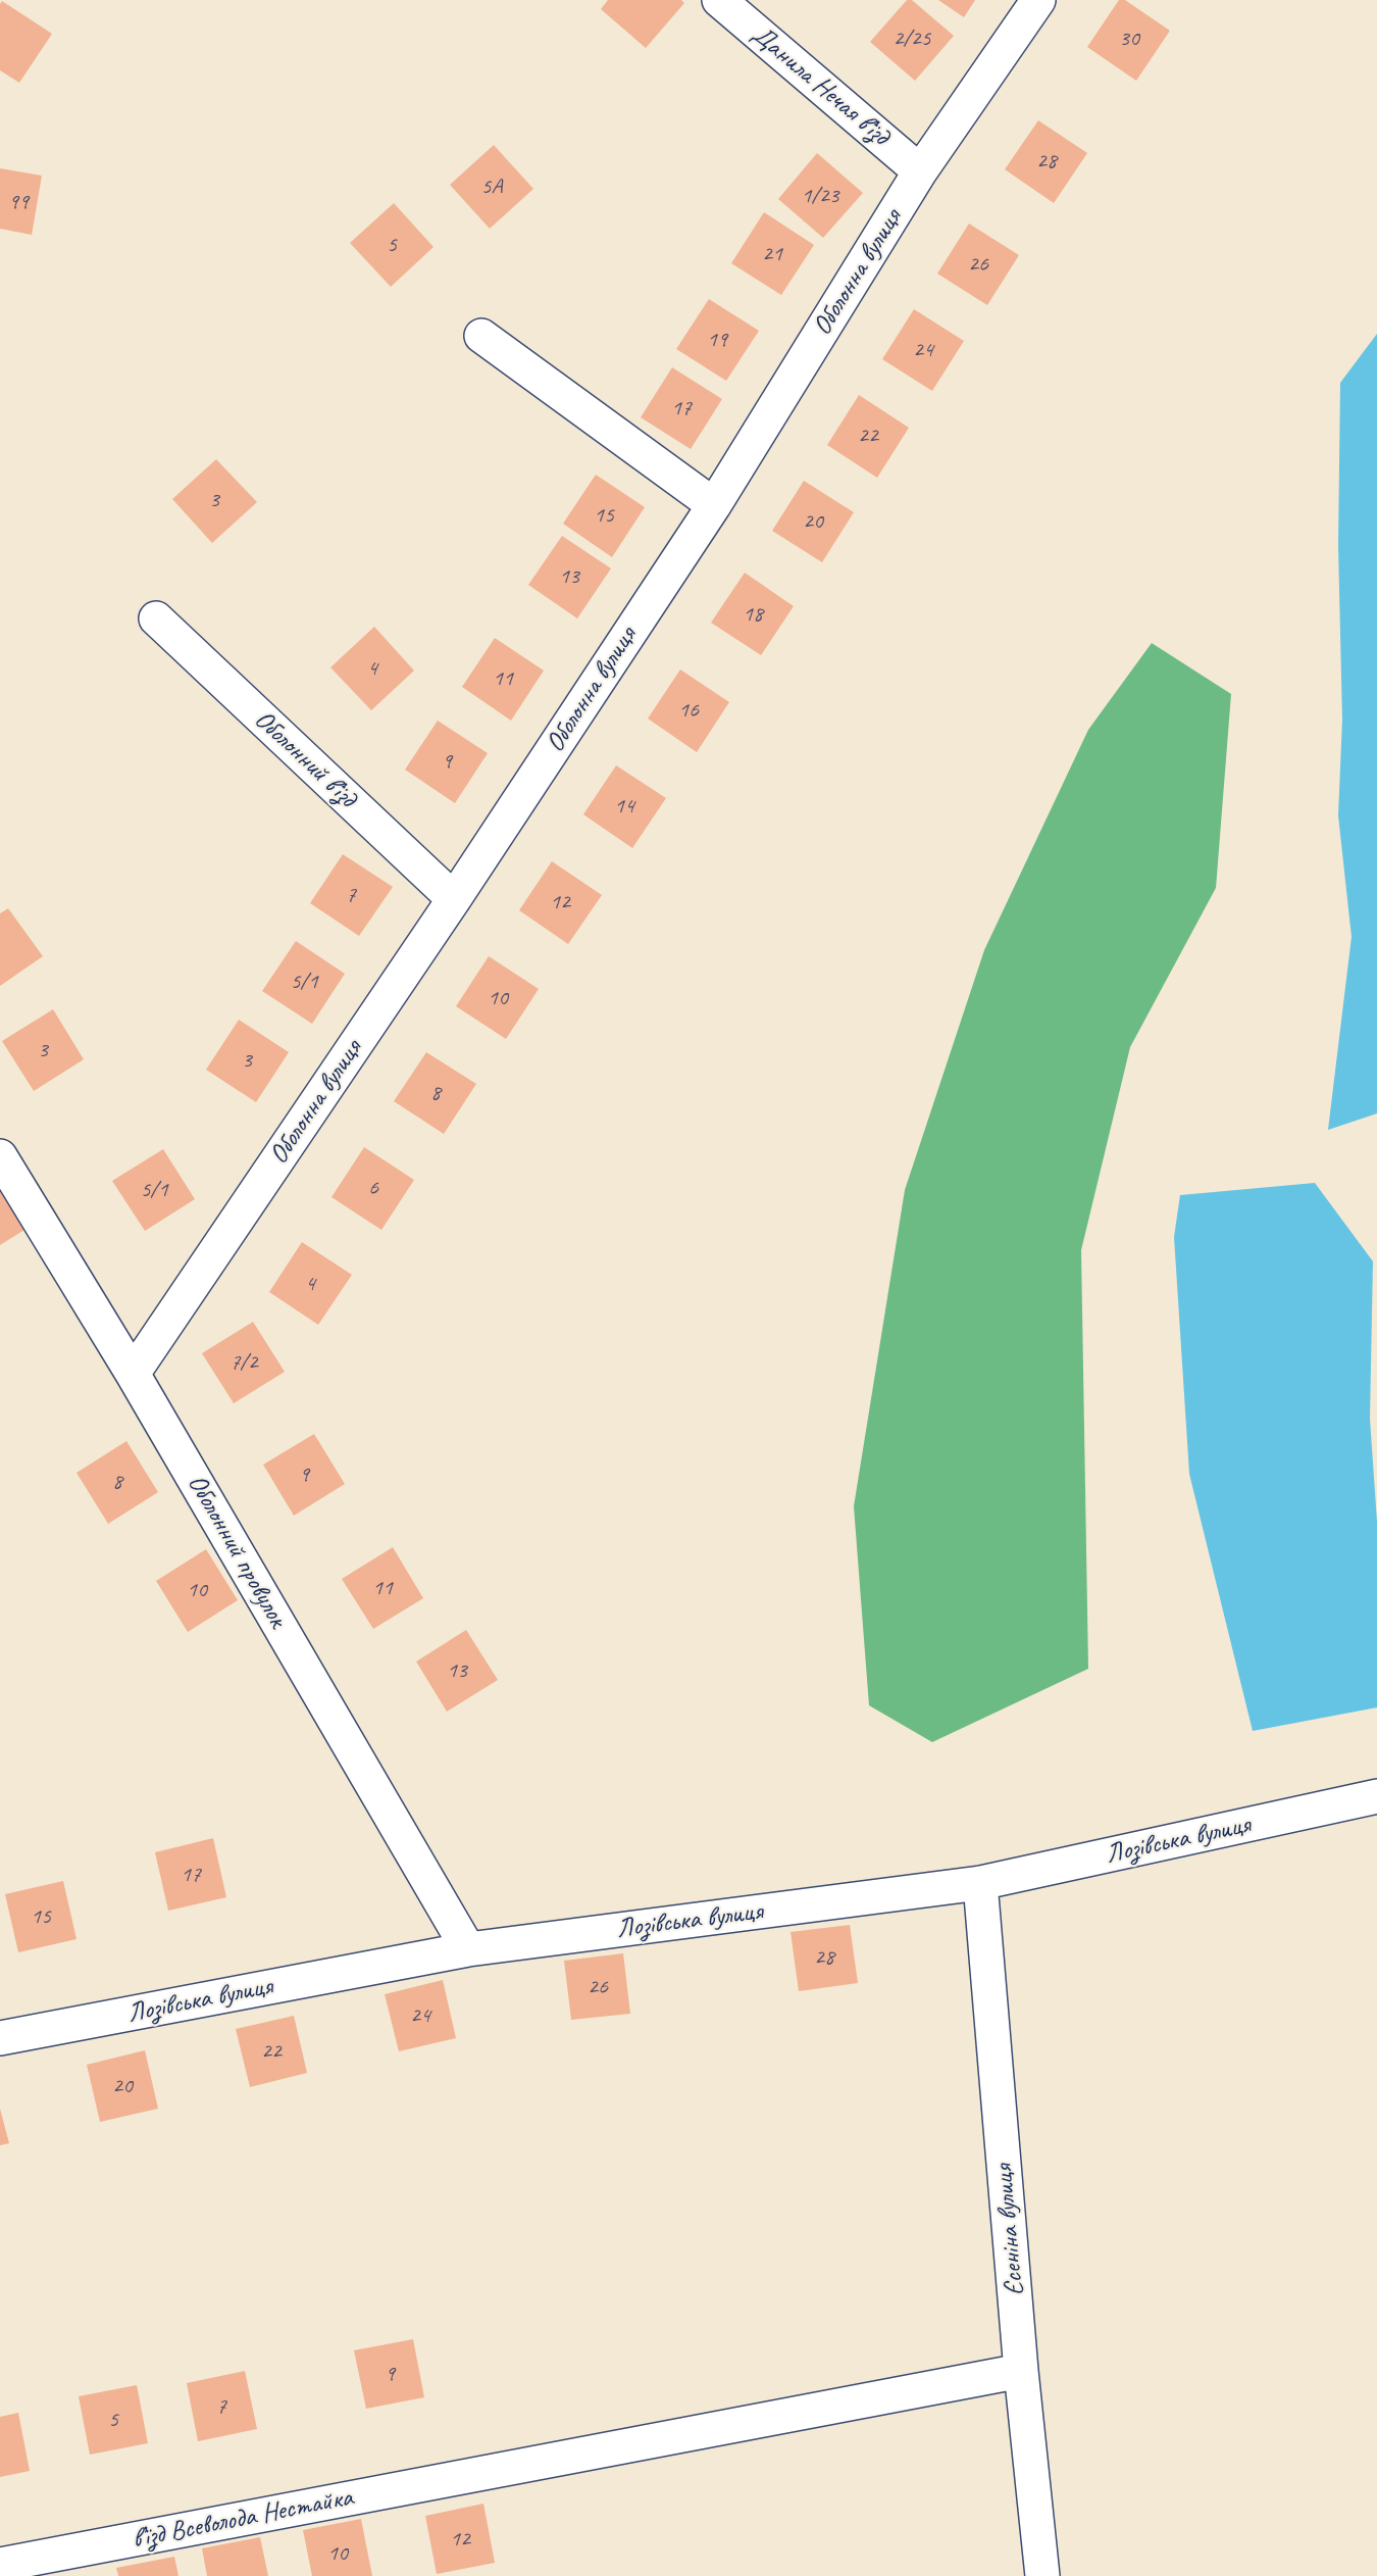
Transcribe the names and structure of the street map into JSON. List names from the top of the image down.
{
  "streets": {
    "street": [
      "Данила Нечая в’їзд",
      "Оболонна вулиця",
      "Оболонний в’їзд",
      "Оболонний провулок",
      "Лозівська вулиця",
      "Єсеніна вулиця",
      "в’їзд Всеволода Нестайка"
    ]
  },
  "crossings": [
    ["Данила Нечая в’їзд", "Оболонна вулиця"],
    ["Оболонна вулиця", "Оболонний в’їзд"],
    ["Оболонна вулиця", "Оболонний провулок"],
    ["Оболонний провулок", "Лозівська вулиця"],
    ["Лозівська вулиця", "Єсеніна вулиця"],
    ["Єсеніна вулиця", "в’їзд Всеволода Нестайка"]
  ],
  "house_numbers": [
    "2/25",
    "30",
    "28",
    "5А",
    "1/23",
    "99",
    "5",
    "21",
    "26",
    "19",
    "24",
    "17",
    "22",
    "3",
    "15",
    "20",
    "13",
    "18",
    "4",
    "11",
    "16",
    "9",
    "14",
    "7",
    "12",
    "5/1",
    "10",
    "3",
    "3",
    "8",
    "6",
    "5/1",
    "4",
    "7/2",
    "9",
    "8",
    "11",
    "10",
    "13",
    "17",
    "15",
    "28",
    "26",
    "24",
    "22",
    "20",
    "9",
    "7",
    "5",
    "12",
    "10"
  ]
}
